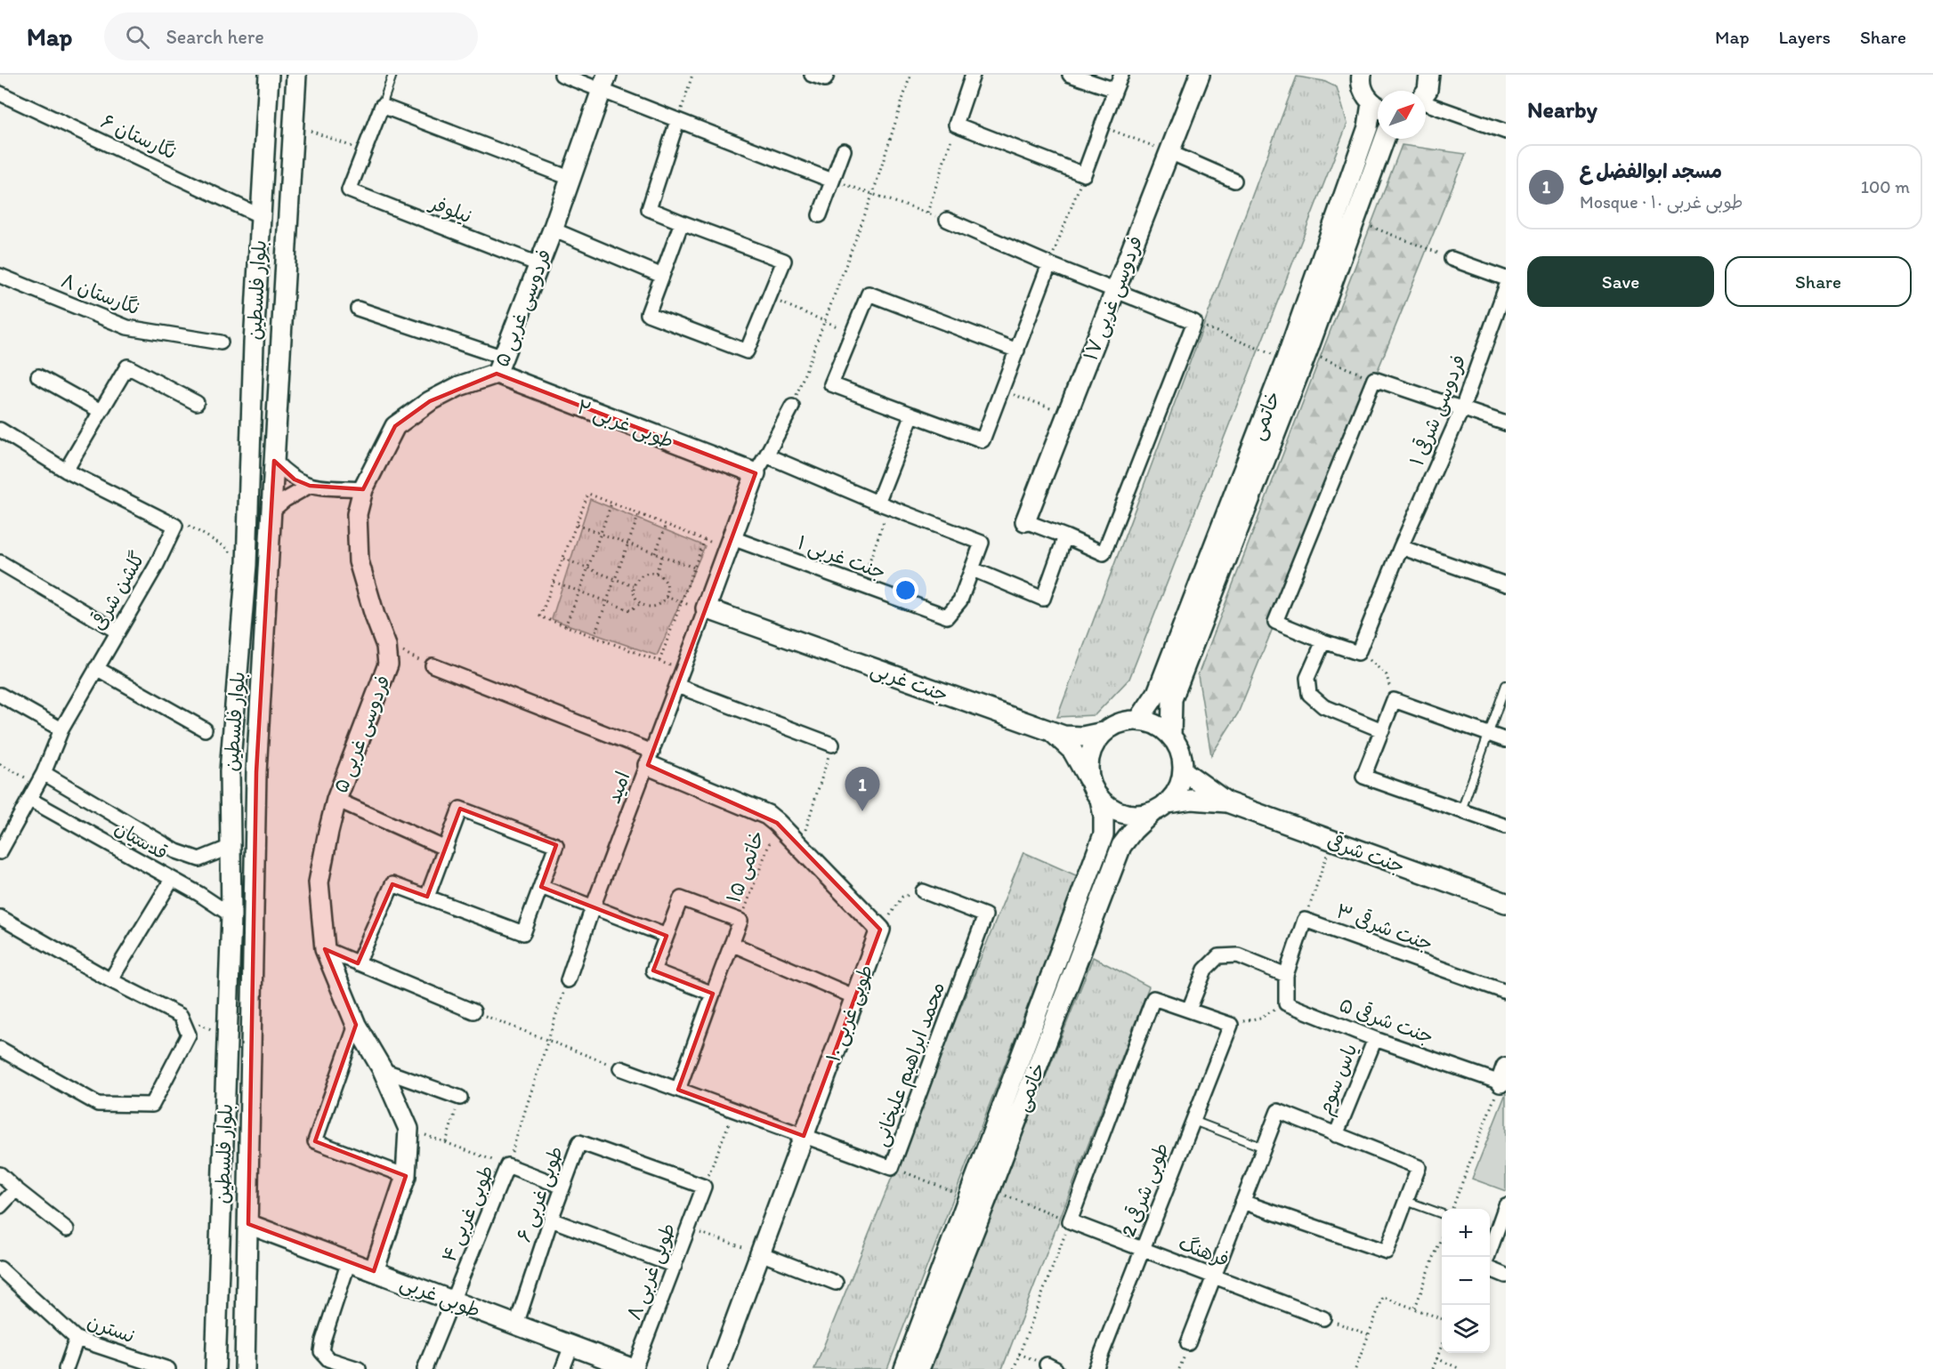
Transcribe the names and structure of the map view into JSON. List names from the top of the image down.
{
  "streets": {
    "main road": [
      "بلوار فلسطین",
      "فردوسی غربی ۱۷",
      "فردوسی غربی ۵",
      "خاتمی",
      "طوبی غربی ۲",
      "جنت غربی",
      "جنت شرقی",
      "طوبی غربی ۱۰",
      "طوبی غربی"
    ],
    "street": [
      "نگارستان ۶",
      "نیلوفر",
      "نگارستان ۸",
      "فردوسی شرقی ۱",
      "جنت غربی ۱",
      "گلشن شرقی",
      "امید",
      "قدسیان",
      "جنت شرقی ۳",
      "جنت شرقی ۵",
      "محمد ابراهیم علیخانی",
      "یاس سوم",
      "طوبی شرقی 2",
      "طوبی غربی ۶",
      "طوبی غربی ۴",
      "فرهنگ",
      "طوبی غربی ۸",
      "نسترن"
    ],
    "path": ["خاتمی ۱۵"]
  },
  "crossings": [
    ["نگارستان ۶", "بلوار فلسطین"],
    ["نیلوفر", "فردوسی غربی ۵"],
    ["بلوار فلسطین", "قدسیان"],
    ["بلوار فلسطین", "طوبی غربی"],
    ["فردوسی غربی ۵", "طوبی غربی ۲"],
    ["فردوسی غربی ۵", "طوبی غربی"],
    ["خاتمی", "جنت غربی"],
    ["گلشن شرقی", "قدسیان"],
    ["جنت غربی", "امید"],
    ["طوبی غربی ۱۰", "محمد ابراهیم علیخانی"],
    ["جنت شرقی ۵", "یاس سوم"],
    ["طوبی شرقی 2", "فرهنگ"],
    ["طوبی غربی ۶", "طوبی غربی ۴"],
    ["طوبی غربی ۶", "طوبی غربی ۸"],
    ["طوبی غربی ۶", "طوبی غربی"],
    ["طوبی غربی ۴", "طوبی غربی"],
    ["طوبی غربی ۸", "طوبی غربی"]
  ],
  "north": "top right",
  "page": {
    "header": "Map",
    "search": "Search here",
    "nav": ["Map", "Layers", "Share"],
    "heading": "Nearby",
    "list": [
      {
        "mark": "1",
        "name": "مسجد ابوالفضل ع",
        "note": "Mosque · طوبی غربی ۱۰",
        "value": "100 m"
      }
    ],
    "buttons": ["Save", "Share"],
    "pins": "1",
    "map_buttons": ["+", "−"]
  }
}
